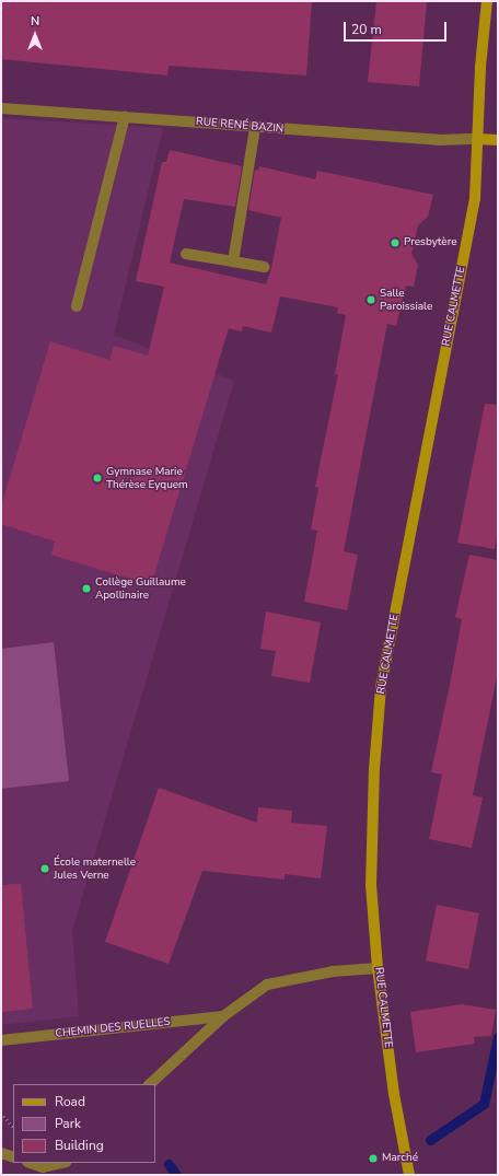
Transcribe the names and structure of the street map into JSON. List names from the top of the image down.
{
  "streets": {
    "street": ["RUE RENÉ BAZIN", "RUE CALMETTE", "CHEMIN DES RUELLES"]
  },
  "crossings": [
    ["RUE RENÉ BAZIN", "RUE CALMETTE"],
    ["RUE CALMETTE", "CHEMIN DES RUELLES"]
  ],
  "places": [
    "Presbytère",
    "Salle Paroissiale",
    "Gymnase Marie Thérèse Eyquem",
    "Collège Guillaume Apollinaire",
    "École maternelle Jules Verne",
    "Marché"
  ],
  "legend": ["Road", "Park", "Building"],
  "scale_bar": "20 m",
  "north": "top"
}
